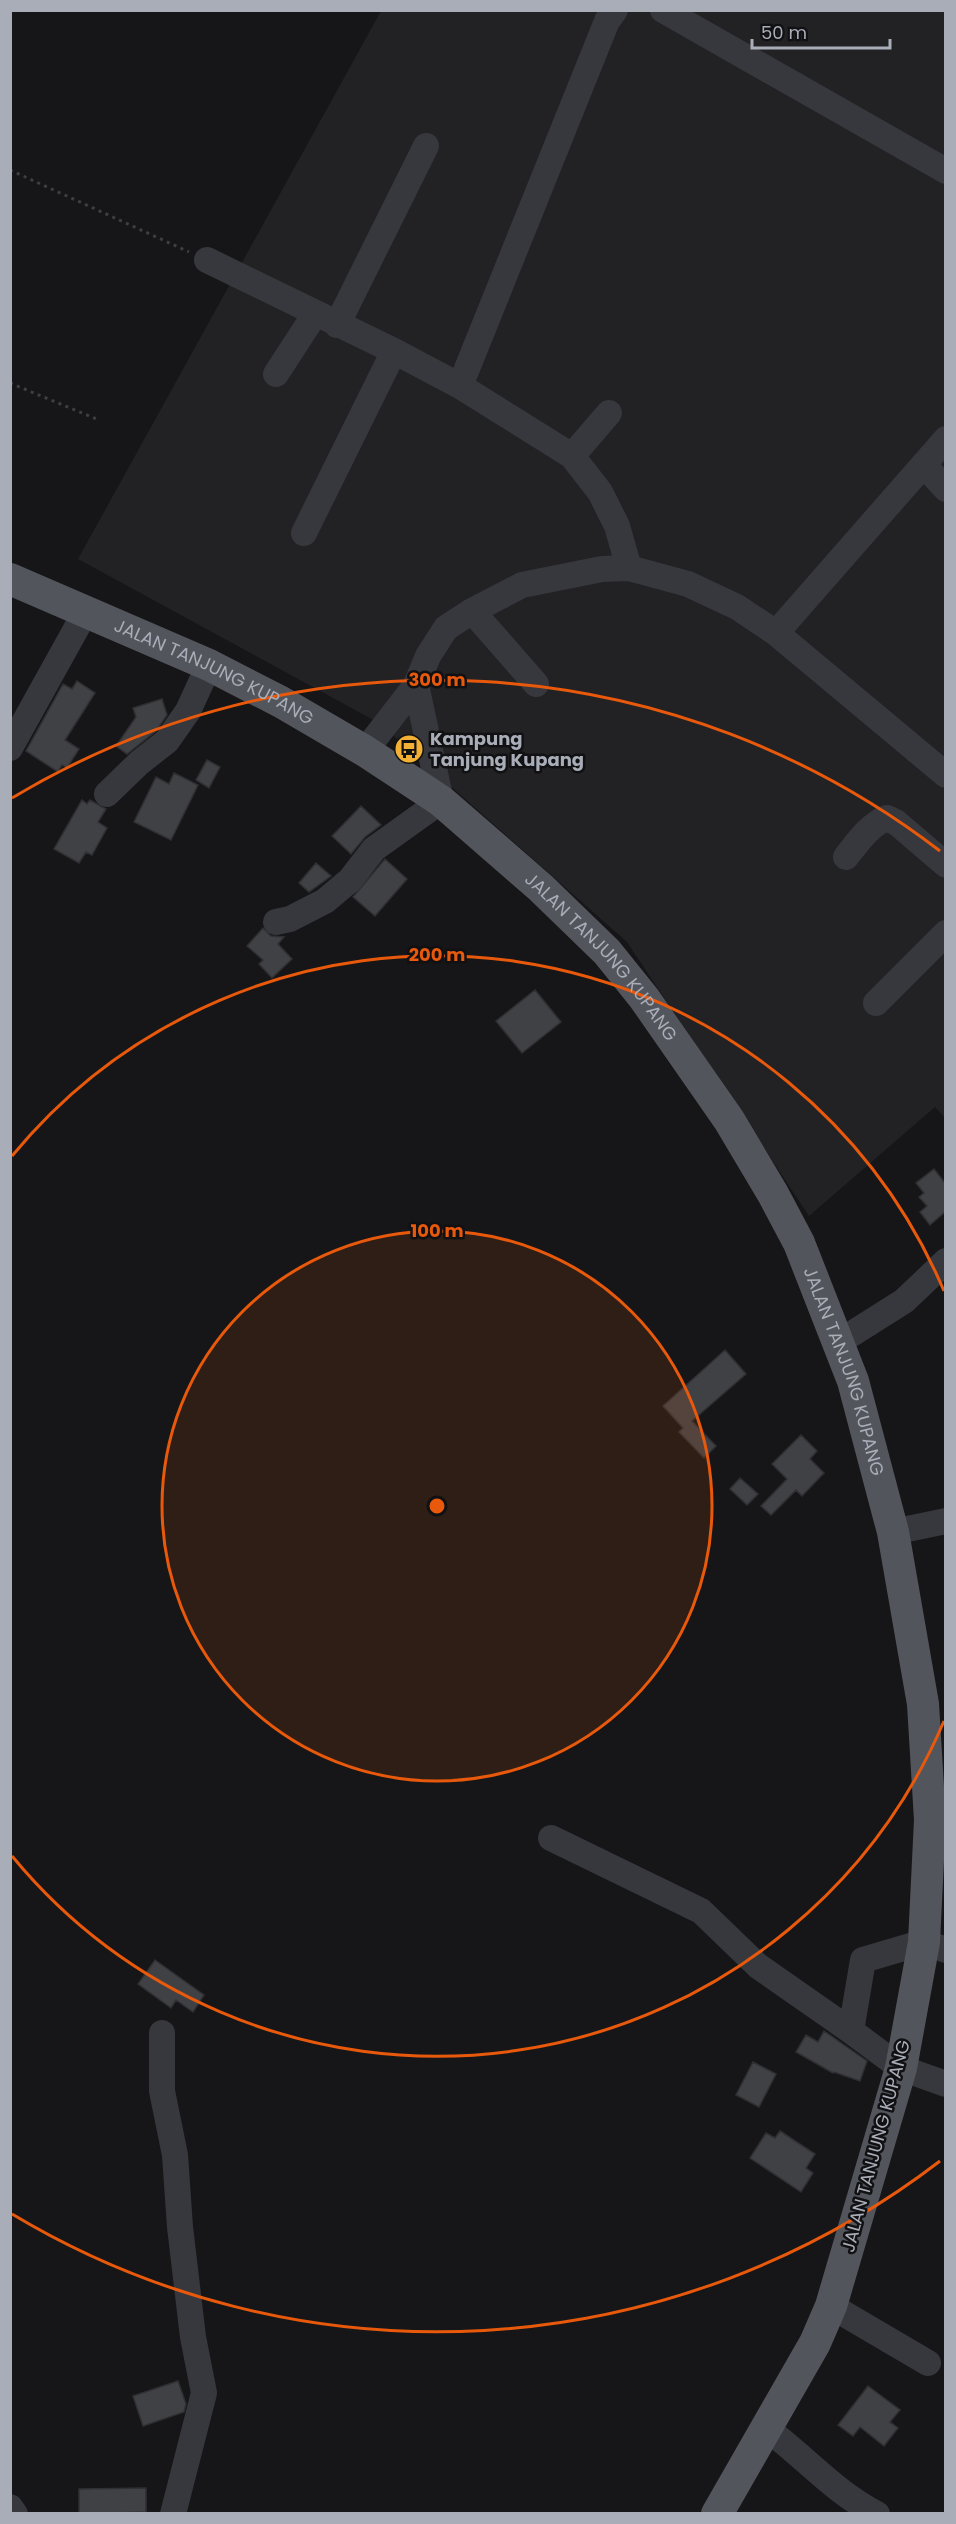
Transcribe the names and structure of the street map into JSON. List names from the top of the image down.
{
  "streets": {
    "main road": ["JALAN TANJUNG KUPANG"]
  },
  "places": {
    "bus stop": ["Kampung Tanjung Kupang"]
  },
  "scale_bar": "50 m",
  "rings": ["300 m", "200 m", "100 m"]
}
